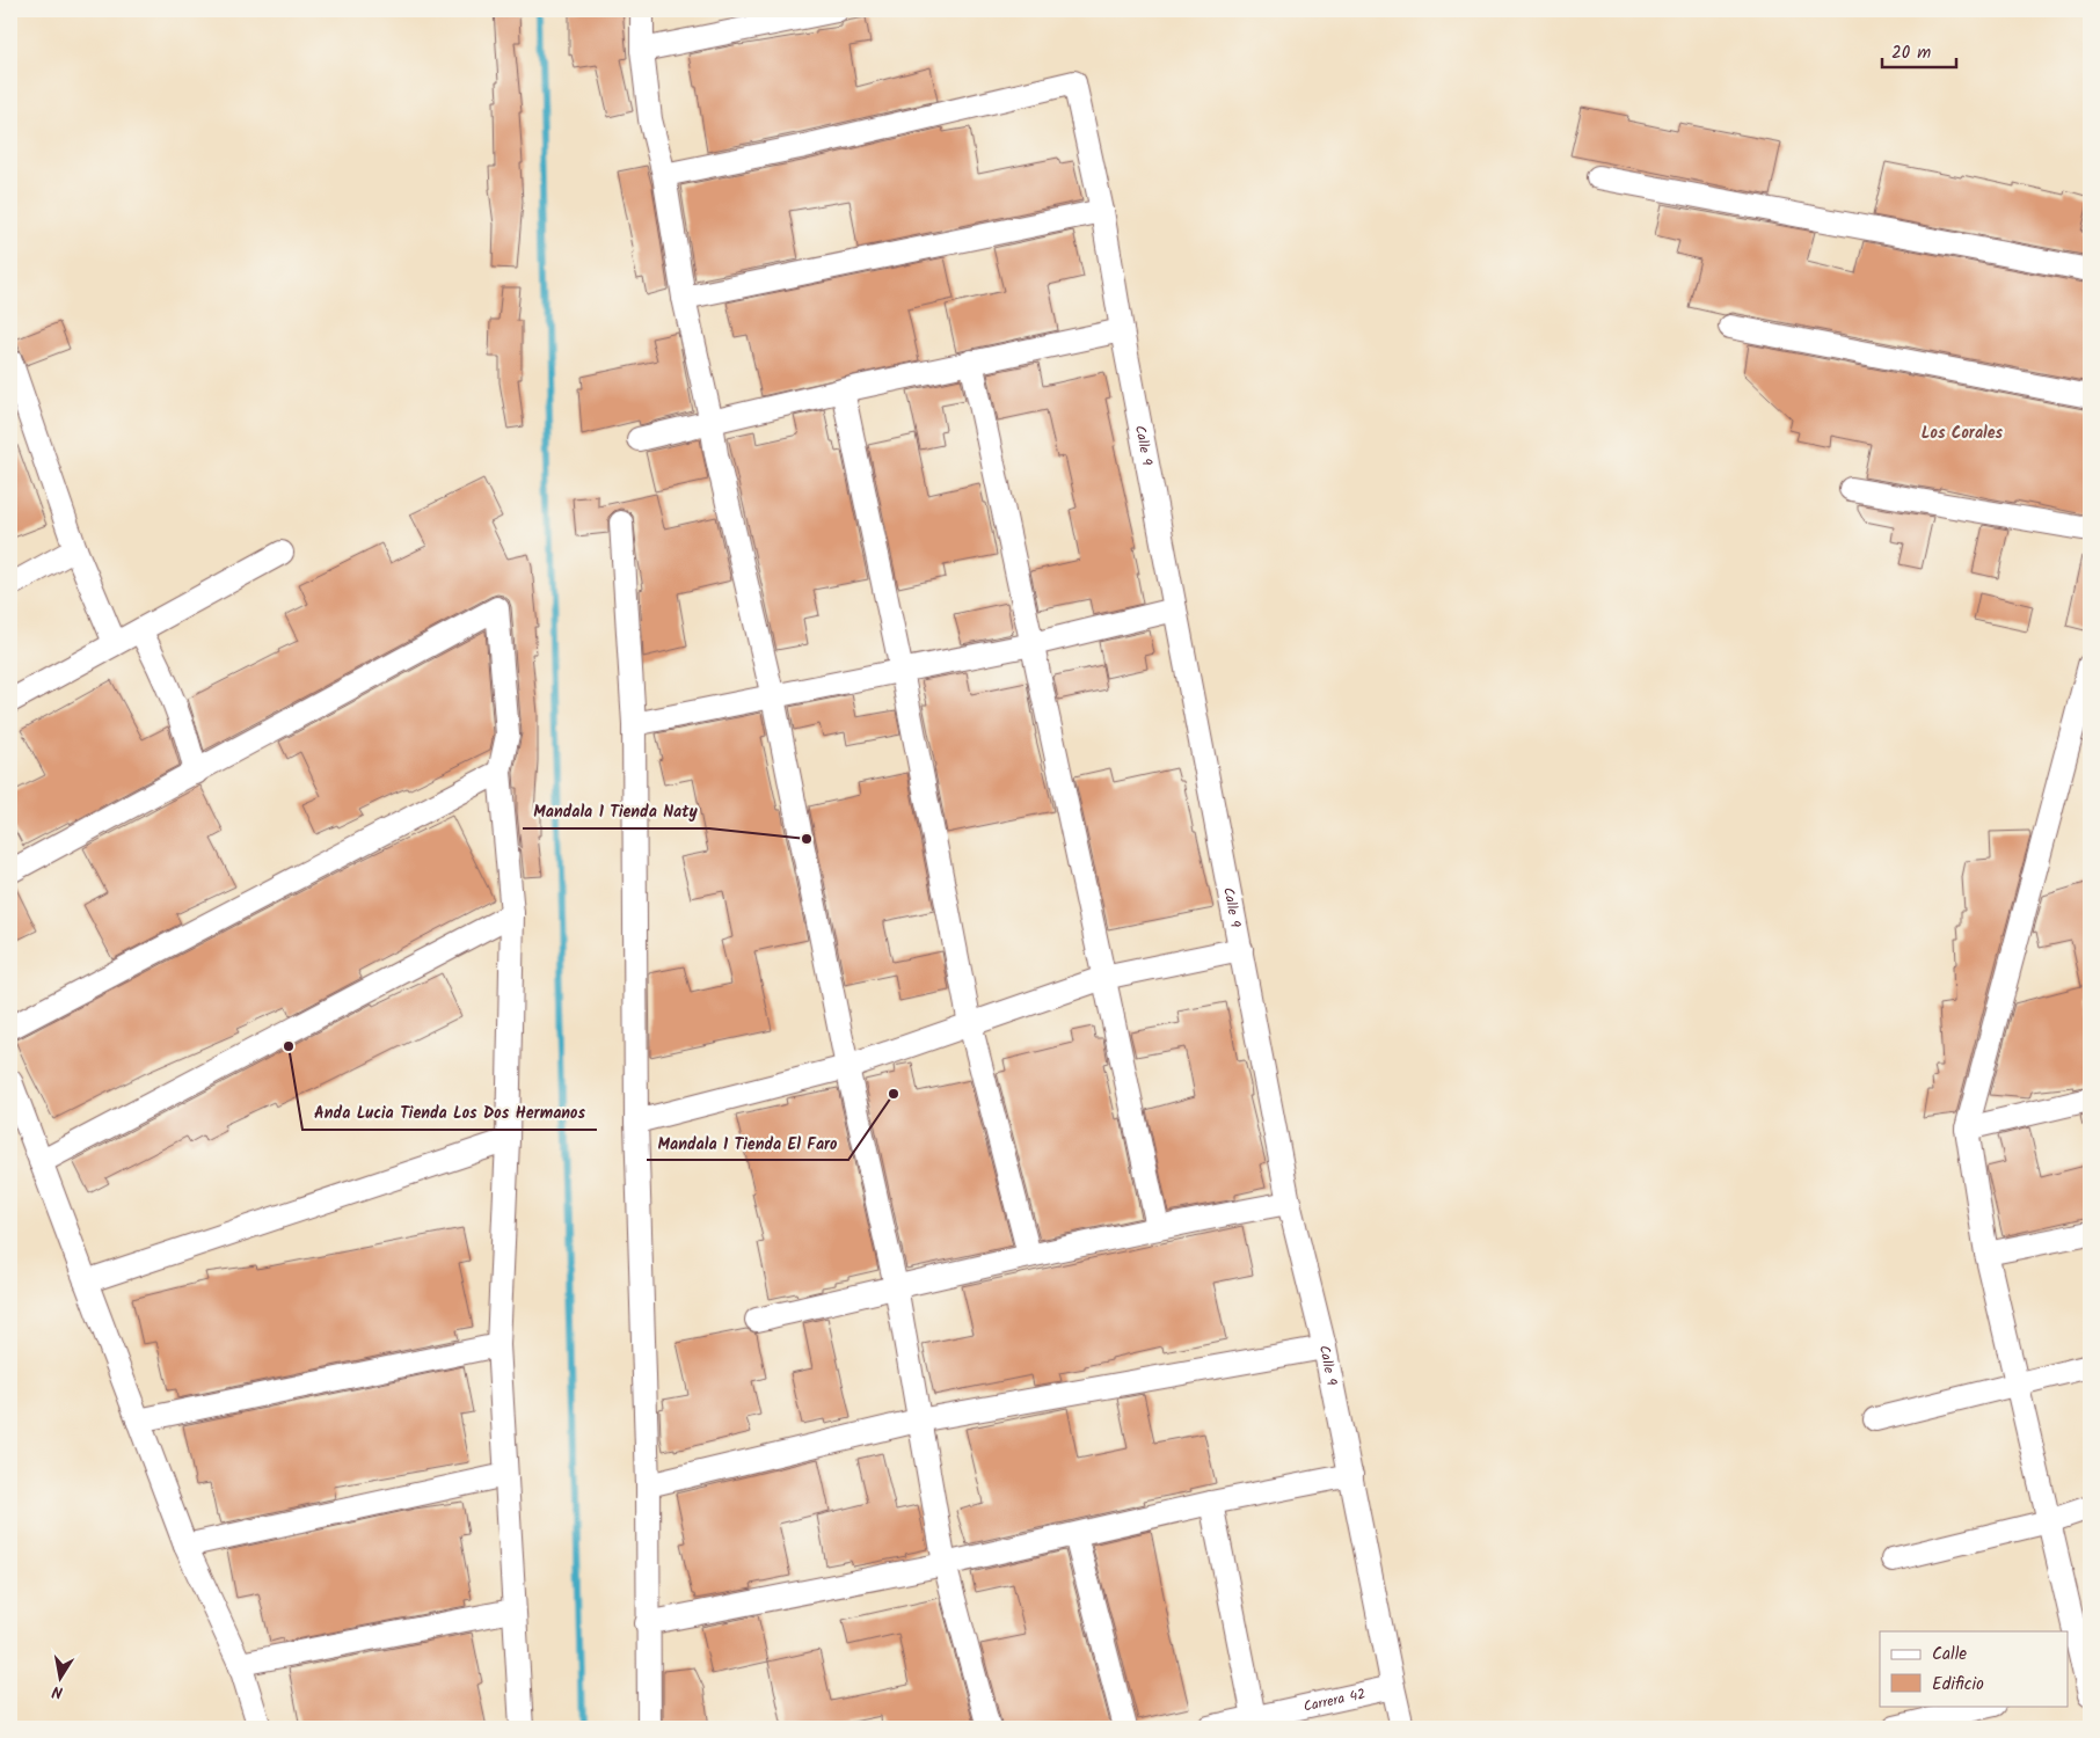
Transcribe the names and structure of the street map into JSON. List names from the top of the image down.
{
  "streets": {
    "street": ["Calle 9", "Carrera 42"]
  },
  "crossings": [
    ["Calle 9", "Carrera 42"]
  ],
  "districts": ["Los Corales"],
  "places": ["Mandala 1 Tienda Naty", "Anda Lucia Tienda Los Dos Hermanos", "Mandala 1 Tienda El Faro"],
  "legend": ["Calle", "Edificio"],
  "scale_bar": "20 m",
  "north": "bottom"
}
